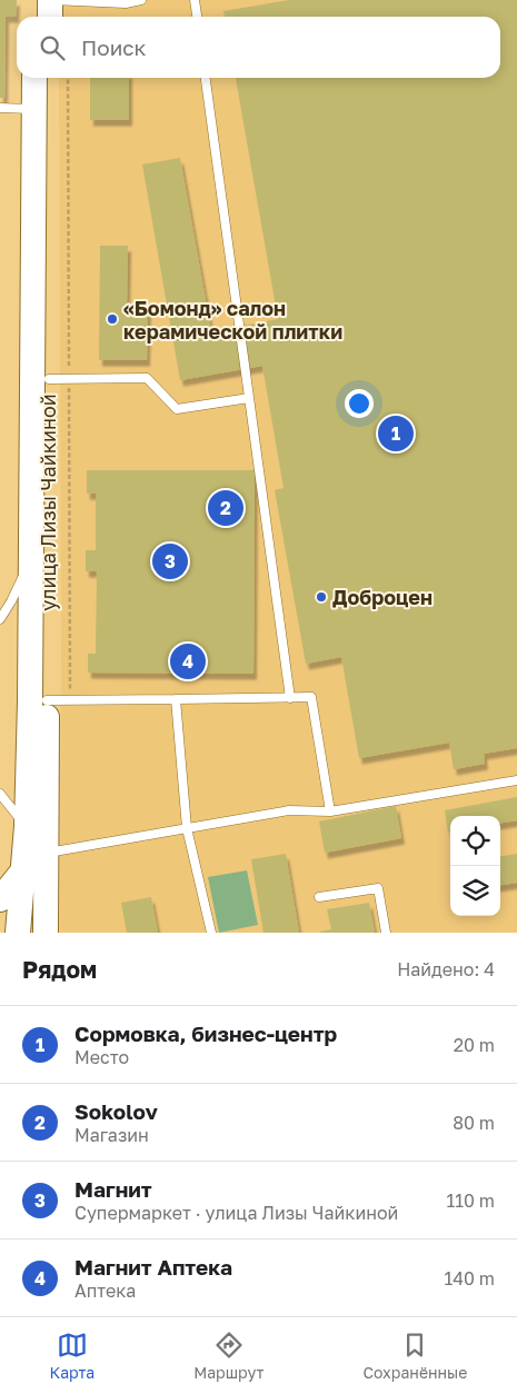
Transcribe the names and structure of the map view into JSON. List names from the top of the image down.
{
  "streets": {
    "main road": ["улица Лизы Чайкиной"]
  },
  "places": ["«Бомонд» салон керамической плитки", "Доброцен"],
  "page": {
    "search": "Поиск",
    "pins": [
      "1",
      "2",
      "3",
      "4"
    ],
    "heading": ["Рядом", "Найдено: 4"],
    "list": [
      {
        "mark": "1",
        "name": "Сормовка, бизнес-центр",
        "note": "Место",
        "value": "20 m"
      },
      {
        "mark": "2",
        "name": "Sokolov",
        "note": "Магазин",
        "value": "80 m"
      },
      {
        "mark": "3",
        "name": "Магнит",
        "note": "Супермаркет · улица Лизы Чайкиной",
        "value": "110 m"
      },
      {
        "mark": "4",
        "name": "Магнит Аптека",
        "note": "Аптека",
        "value": "140 m"
      }
    ],
    "nav": ["Карта", "Маршрут", "Сохранённые"]
  }
}
